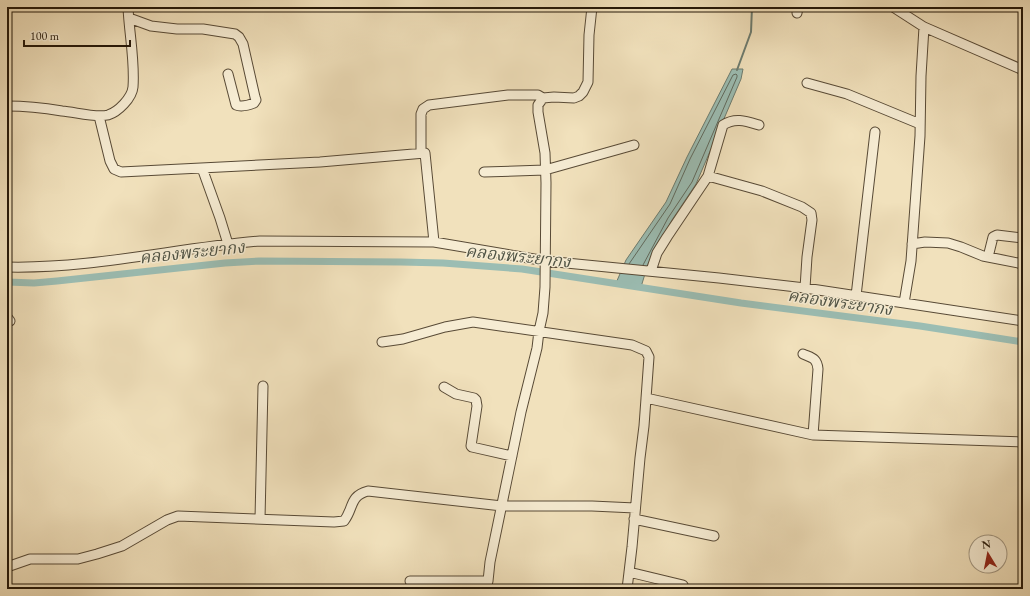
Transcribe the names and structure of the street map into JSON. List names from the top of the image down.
{
  "water": ["คลองพระยากง"],
  "scale_bar": "100 m",
  "north": "top"
}
